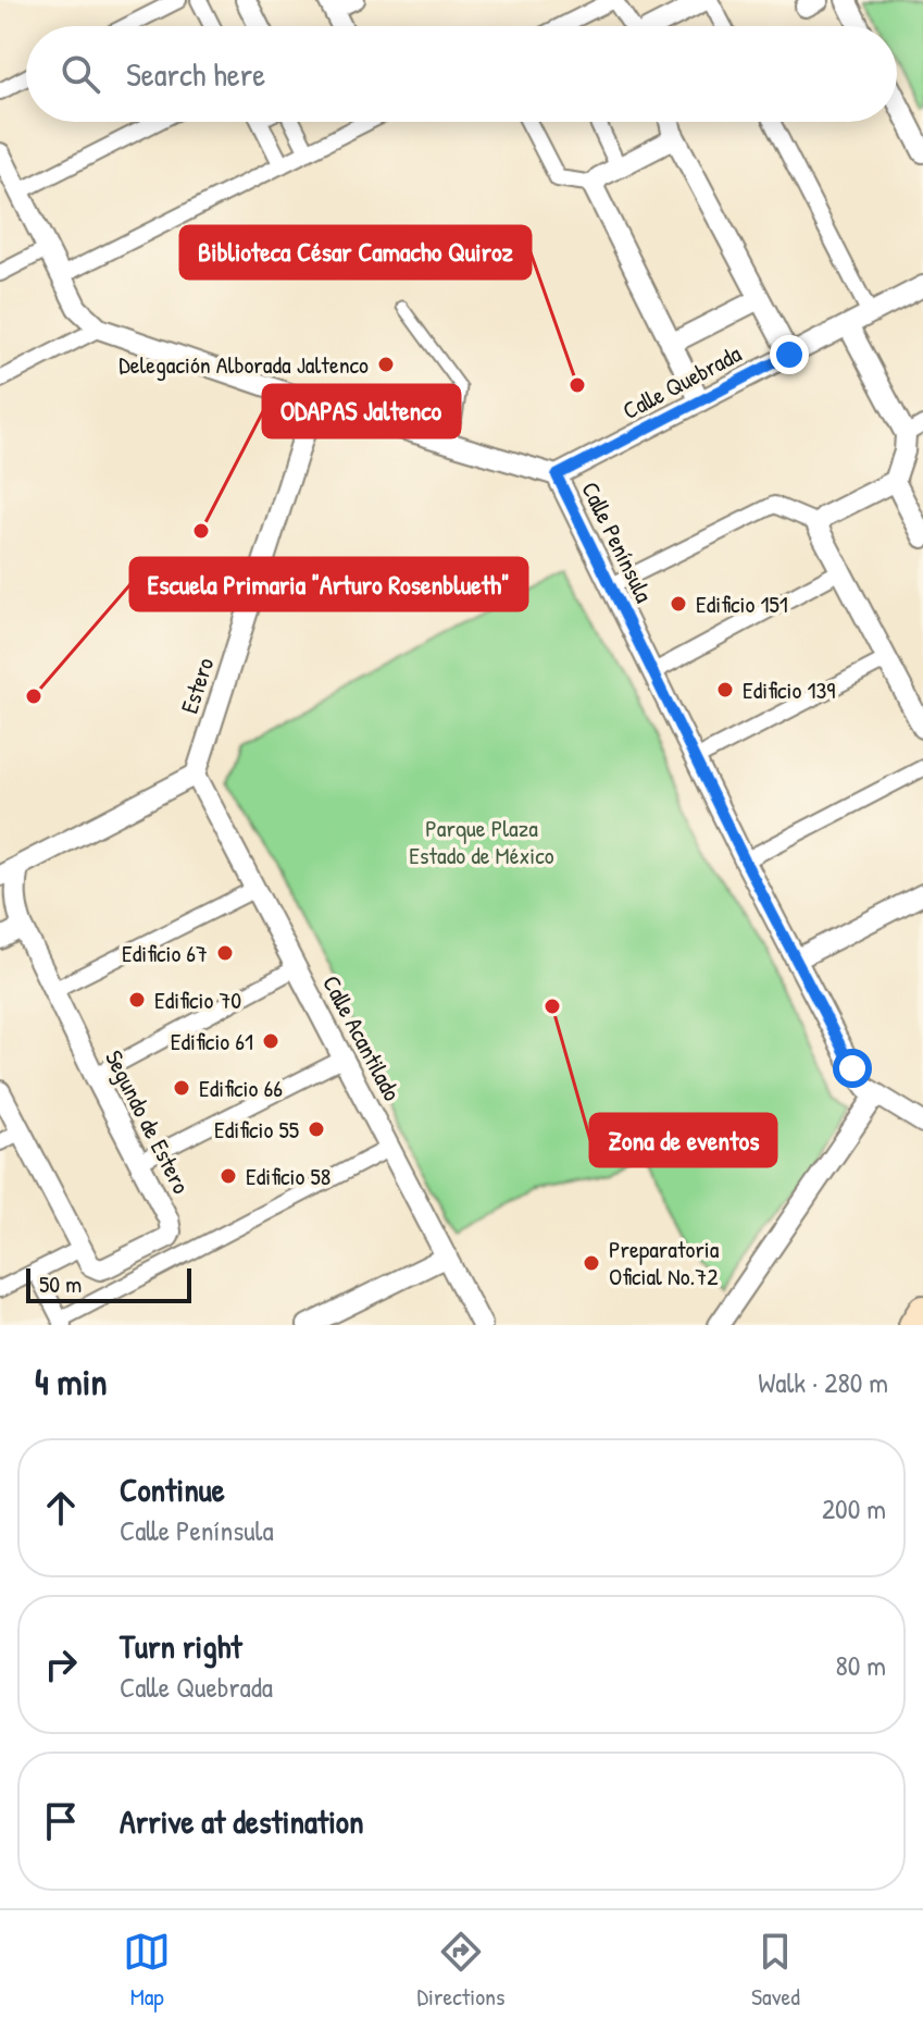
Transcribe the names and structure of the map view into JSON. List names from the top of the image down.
{
  "streets": {
    "street": [
      "Calle Quebrada",
      "Calle Península",
      "Estero",
      "Calle Acantilado",
      "Segundo de Estero"
    ]
  },
  "crossings": [
    ["Calle Quebrada", "Calle Península"],
    ["Calle Península", "Estero"],
    ["Estero", "Calle Acantilado"]
  ],
  "parks": ["Parque Plaza Estado de México"],
  "places": [
    "Delegación Alborada Jaltenco",
    "Biblioteca César Camacho Quiroz",
    "ODAPAS Jaltenco",
    "Edificio 151",
    "Edificio 139",
    "Escuela Primaria \"Arturo Rosenblueth\"",
    "Edificio 67",
    "Edificio 70",
    "Zona de eventos",
    "Edificio 61",
    "Edificio 66",
    "Edificio 55",
    "Edificio 58",
    "Preparatoria Oficial No.72"
  ],
  "scale_bar": "50 m",
  "page": {
    "search": "Search here",
    "scale": "50 m",
    "heading": ["4 min", "Walk · 280 m"],
    "list": [
      ["Continue", "Calle Península", "200 m"],
      ["Turn right", "Calle Quebrada", "80 m"],
      "Arrive at destination"
    ],
    "nav": ["Map", "Directions", "Saved"]
  }
}
